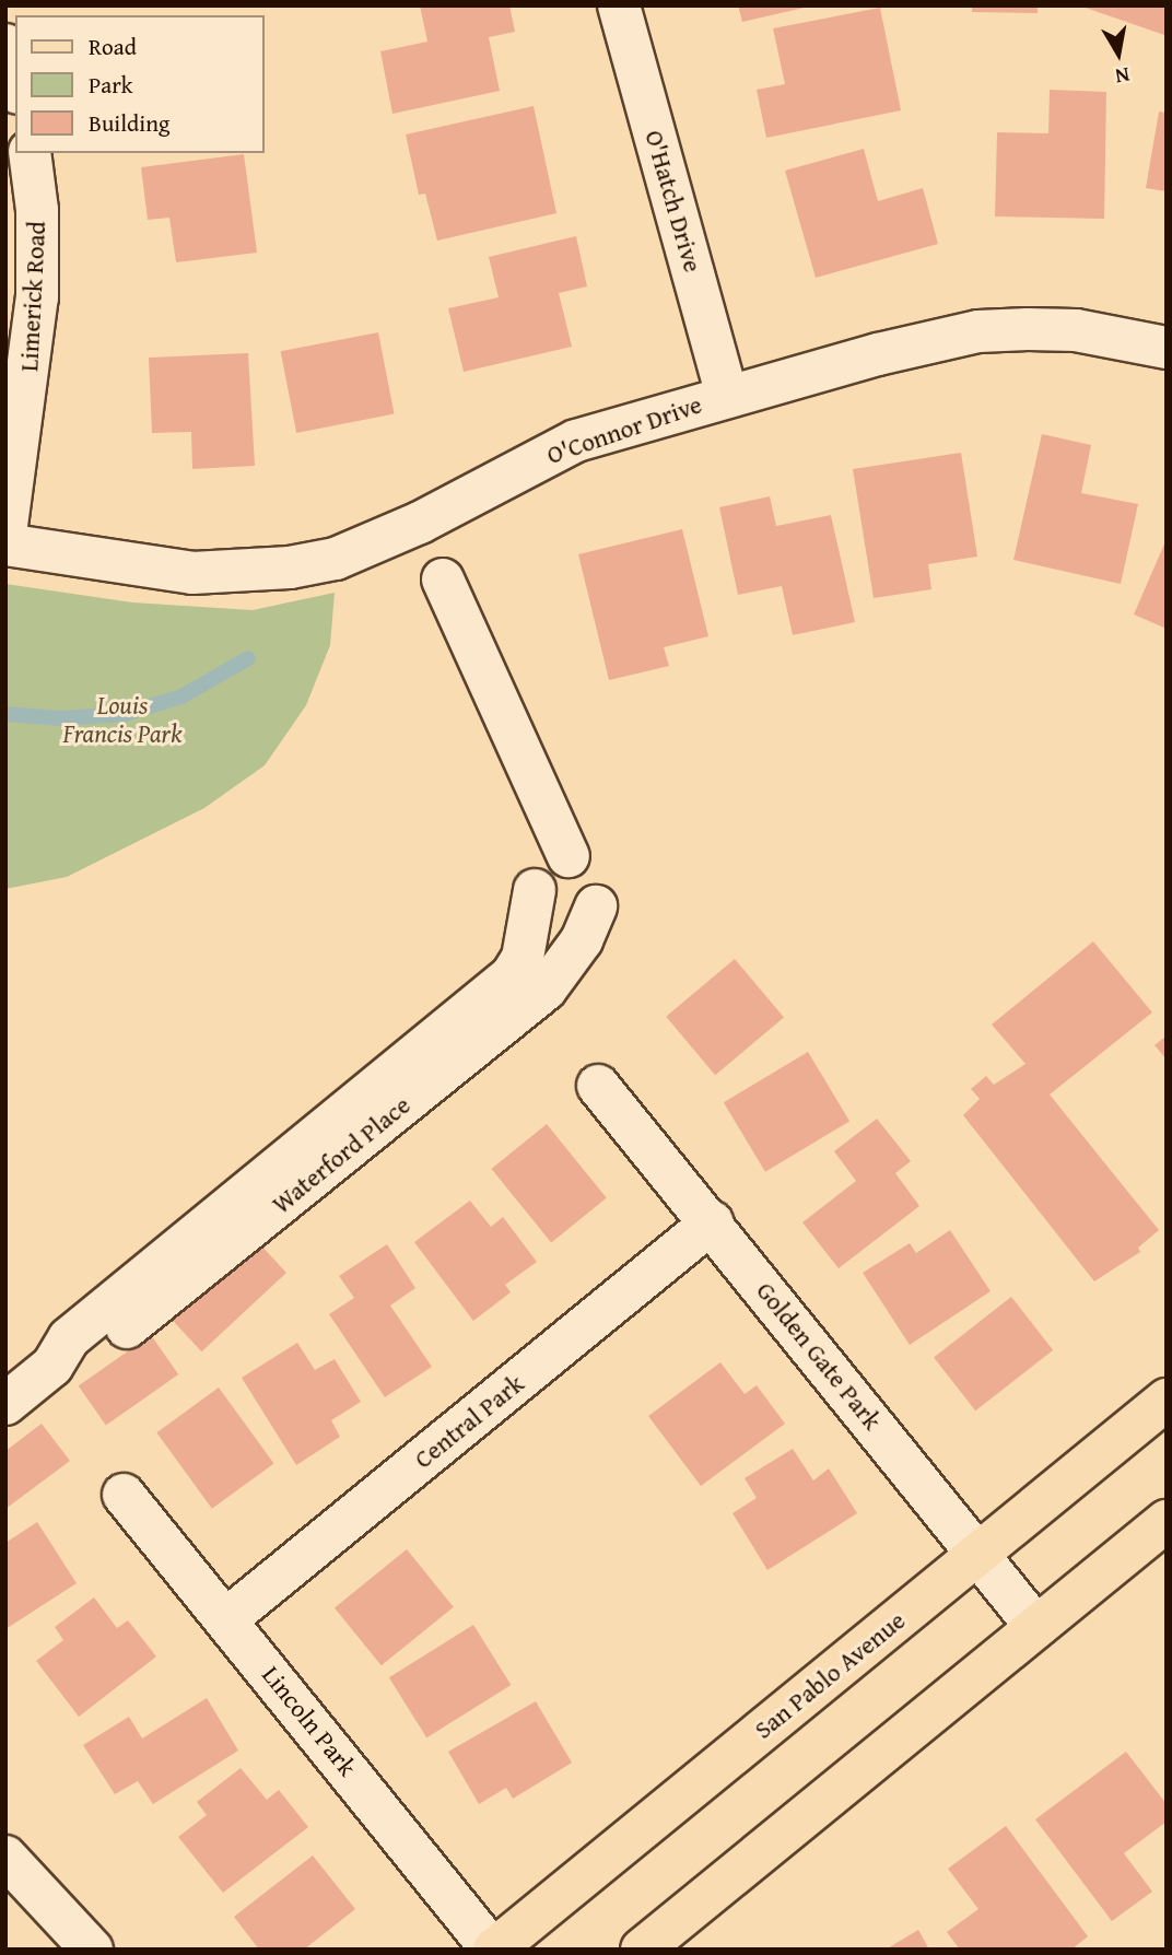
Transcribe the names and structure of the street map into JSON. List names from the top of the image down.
{
  "streets": {
    "main road": ["San Pablo Avenue"],
    "street": [
      "O'Hatch Drive",
      "Limerick Road",
      "O'Connor Drive",
      "Waterford Place",
      "Golden Gate Park",
      "Central Park",
      "Lincoln Park"
    ]
  },
  "crossings": [
    ["O'Hatch Drive", "O'Connor Drive"],
    ["Golden Gate Park", "Central Park"],
    ["Golden Gate Park", "San Pablo Avenue"],
    ["Central Park", "Lincoln Park"],
    ["San Pablo Avenue", "Lincoln Park"]
  ],
  "parks": ["Louis Francis Park"],
  "legend": ["Road", "Park", "Building"],
  "north": "bottom"
}
